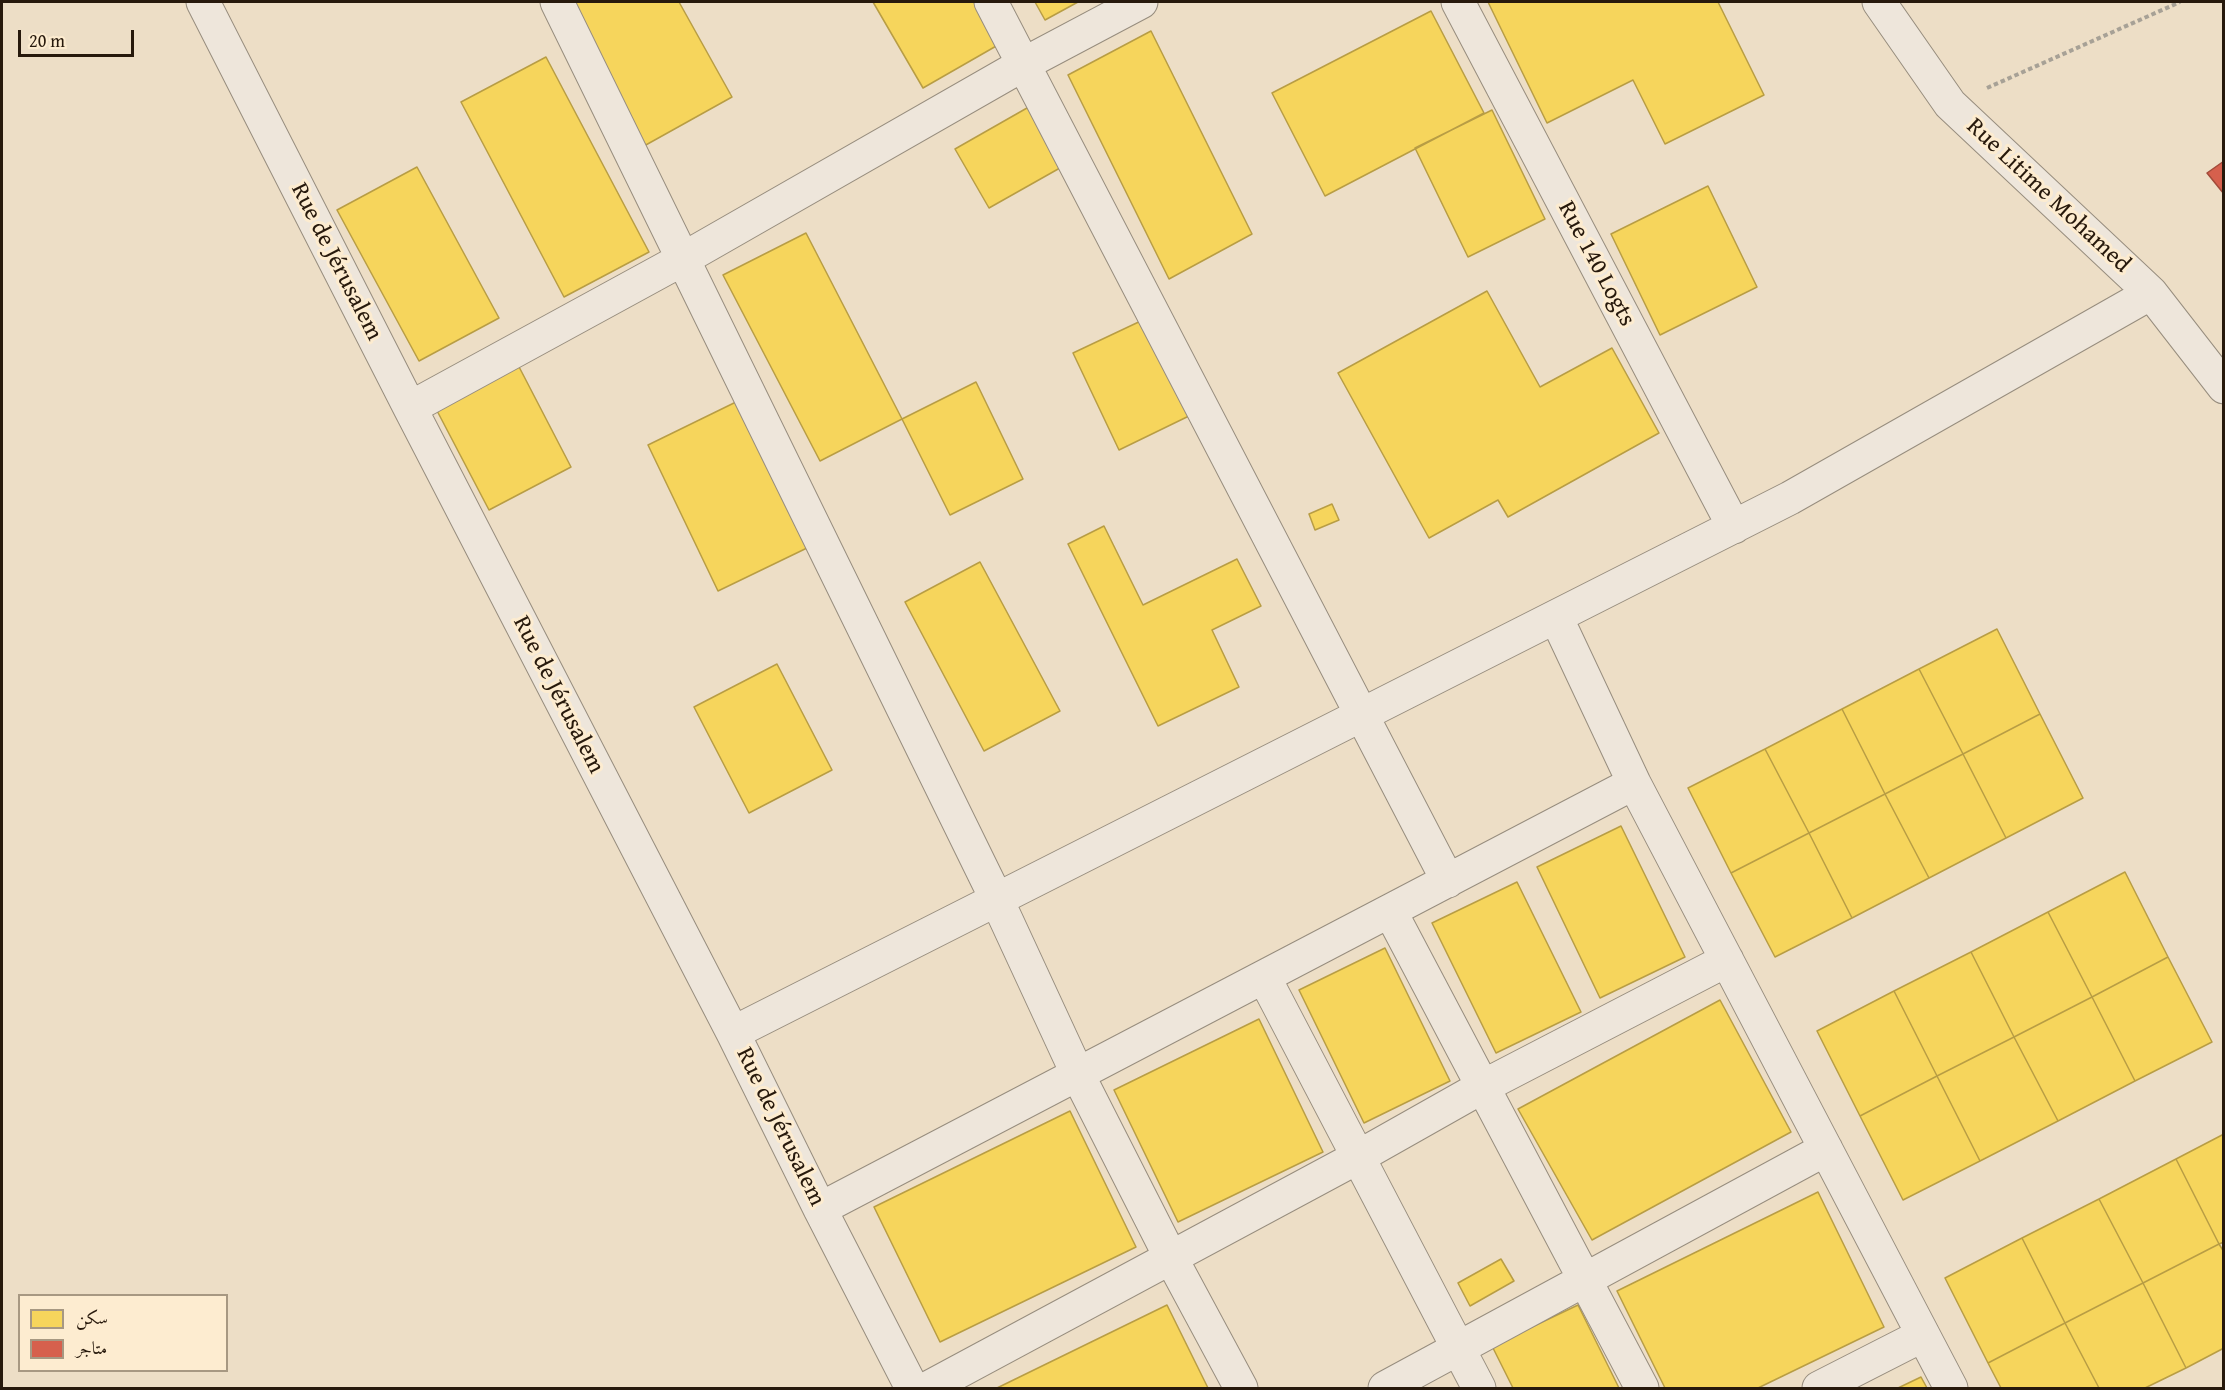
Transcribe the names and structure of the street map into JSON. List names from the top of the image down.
{
  "streets": {
    "street": ["Rue Litime Mohamed", "Rue de Jérusalem", "Rue 140 Logts"]
  },
  "legend": ["سكن", "متاجر"],
  "scale_bar": "20 m"
}
